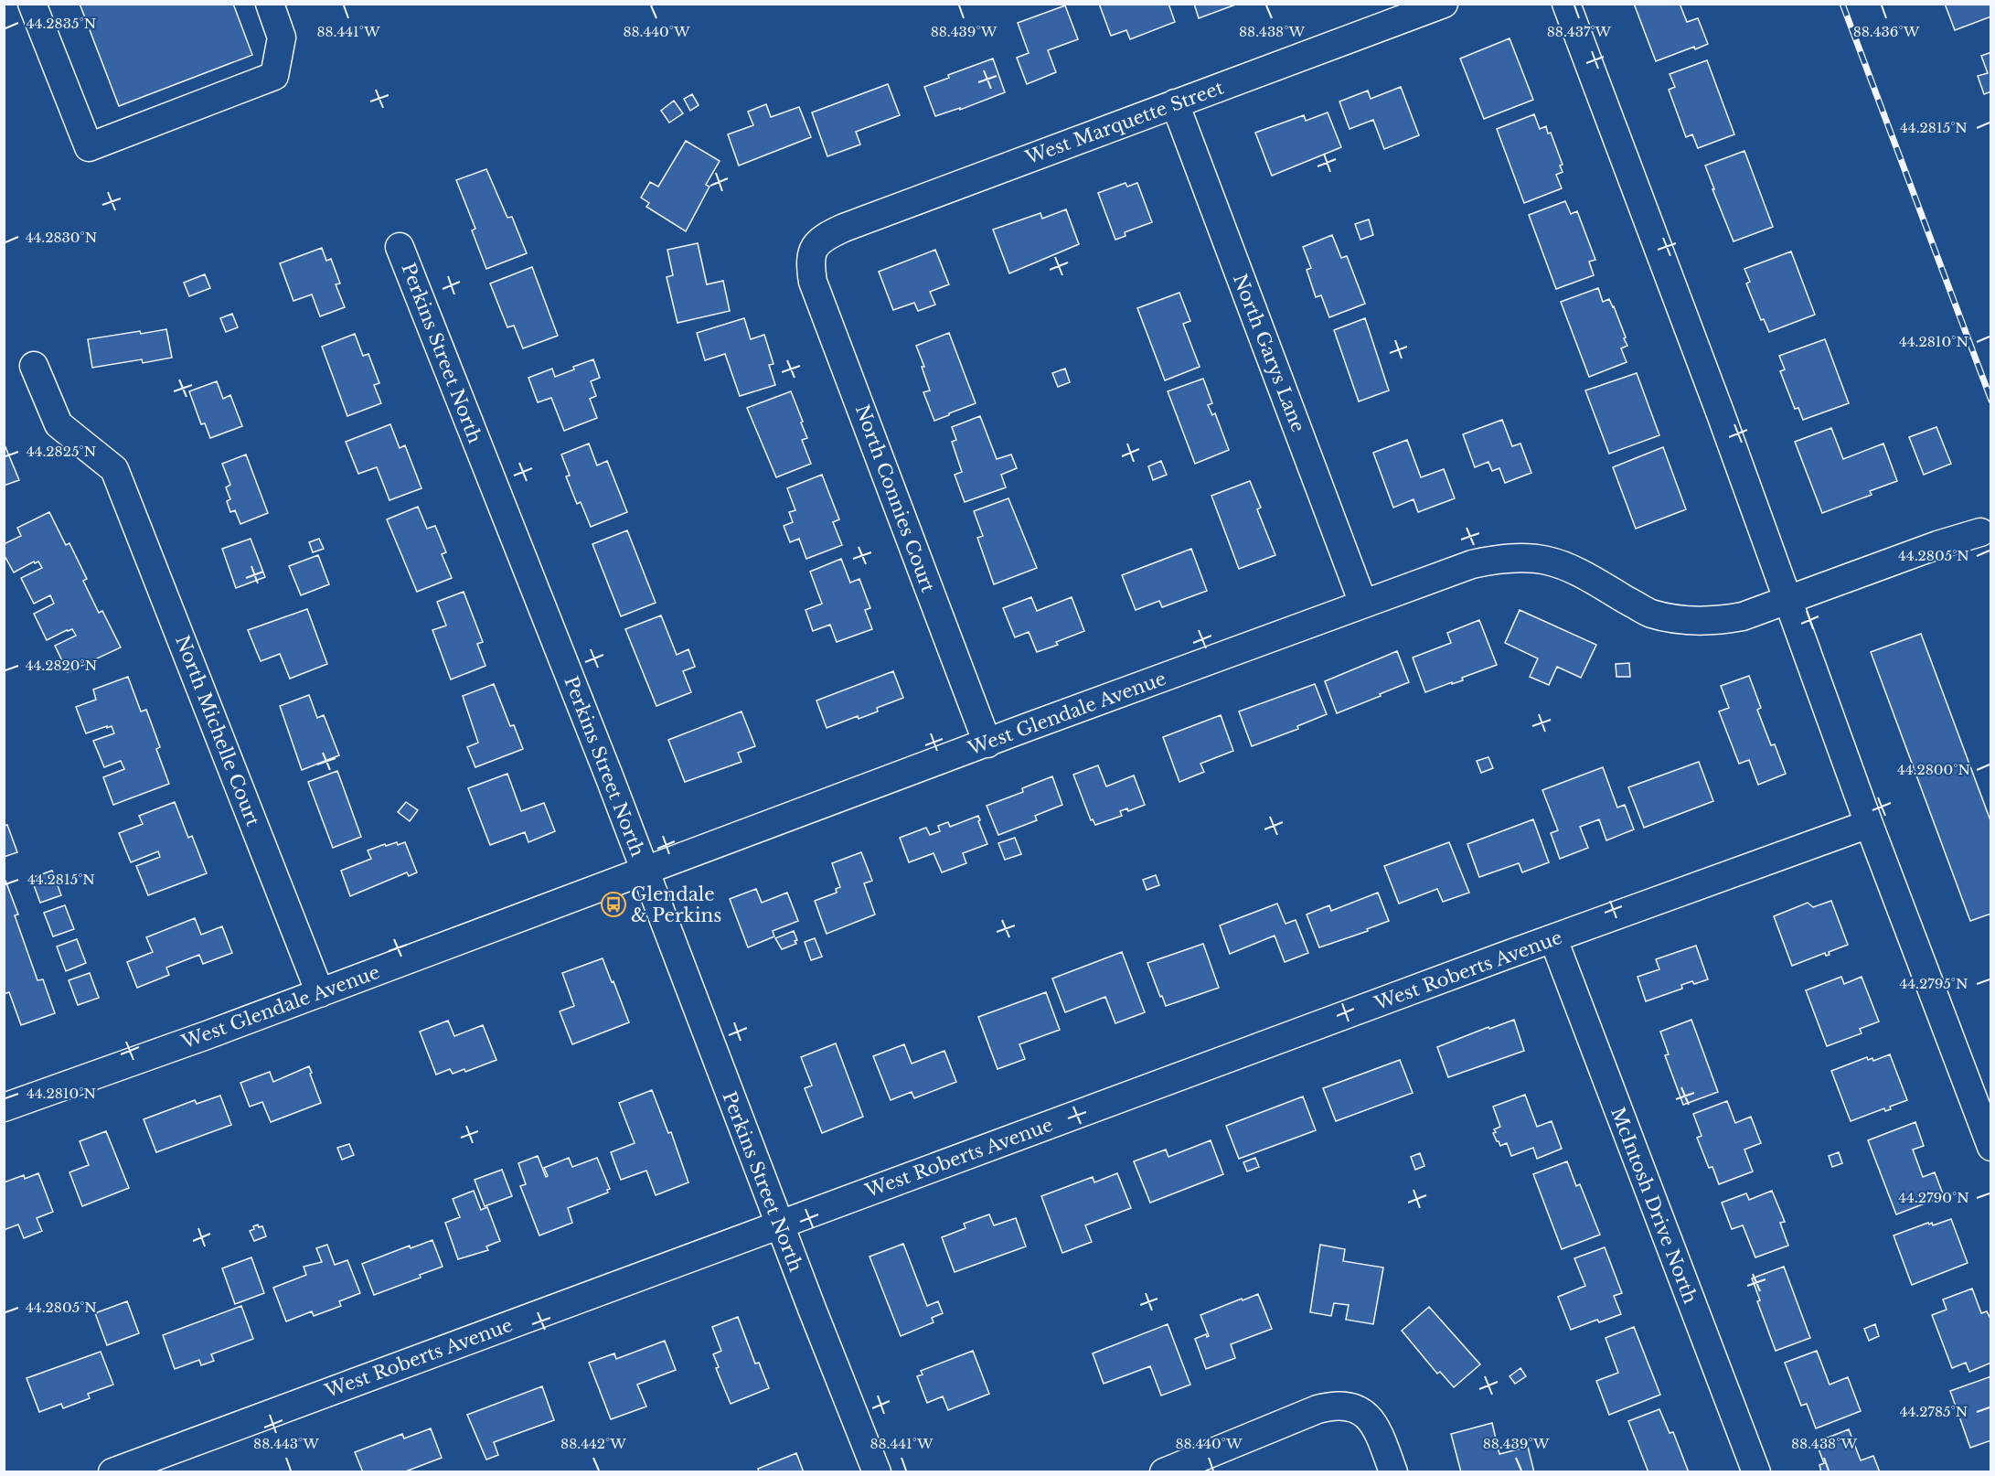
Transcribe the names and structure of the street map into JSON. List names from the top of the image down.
{
  "streets": {
    "street": [
      "West Marquette Street",
      "Perkins Street North",
      "North Garys Lane",
      "North Connies Court",
      "West Glendale Avenue",
      "North Michelle Court",
      "West Roberts Avenue",
      "McIntosh Drive North"
    ]
  },
  "crossings": [
    ["West Marquette Street", "North Garys Lane"],
    ["West Marquette Street", "North Connies Court"],
    ["Perkins Street North", "West Glendale Avenue"],
    ["Perkins Street North", "West Roberts Avenue"],
    ["North Garys Lane", "West Glendale Avenue"],
    ["North Connies Court", "West Glendale Avenue"],
    ["West Glendale Avenue", "North Michelle Court"],
    ["West Roberts Avenue", "McIntosh Drive North"]
  ],
  "places": {
    "bus stop": ["Glendale & Perkins"]
  },
  "coordinates": [
    "44.2835°N",
    "88.437°W",
    "88.441°W",
    "88.440°W",
    "88.439°W",
    "88.438°W",
    "88.436°W",
    "44.2815°N",
    "44.2830°N",
    "44.2810°N",
    "44.2825°N",
    "44.2805°N",
    "44.2820°N",
    "44.2800°N",
    "44.2795°N",
    "44.2790°N",
    "44.2785°N",
    "88.443°W",
    "88.442°W"
  ]
}
